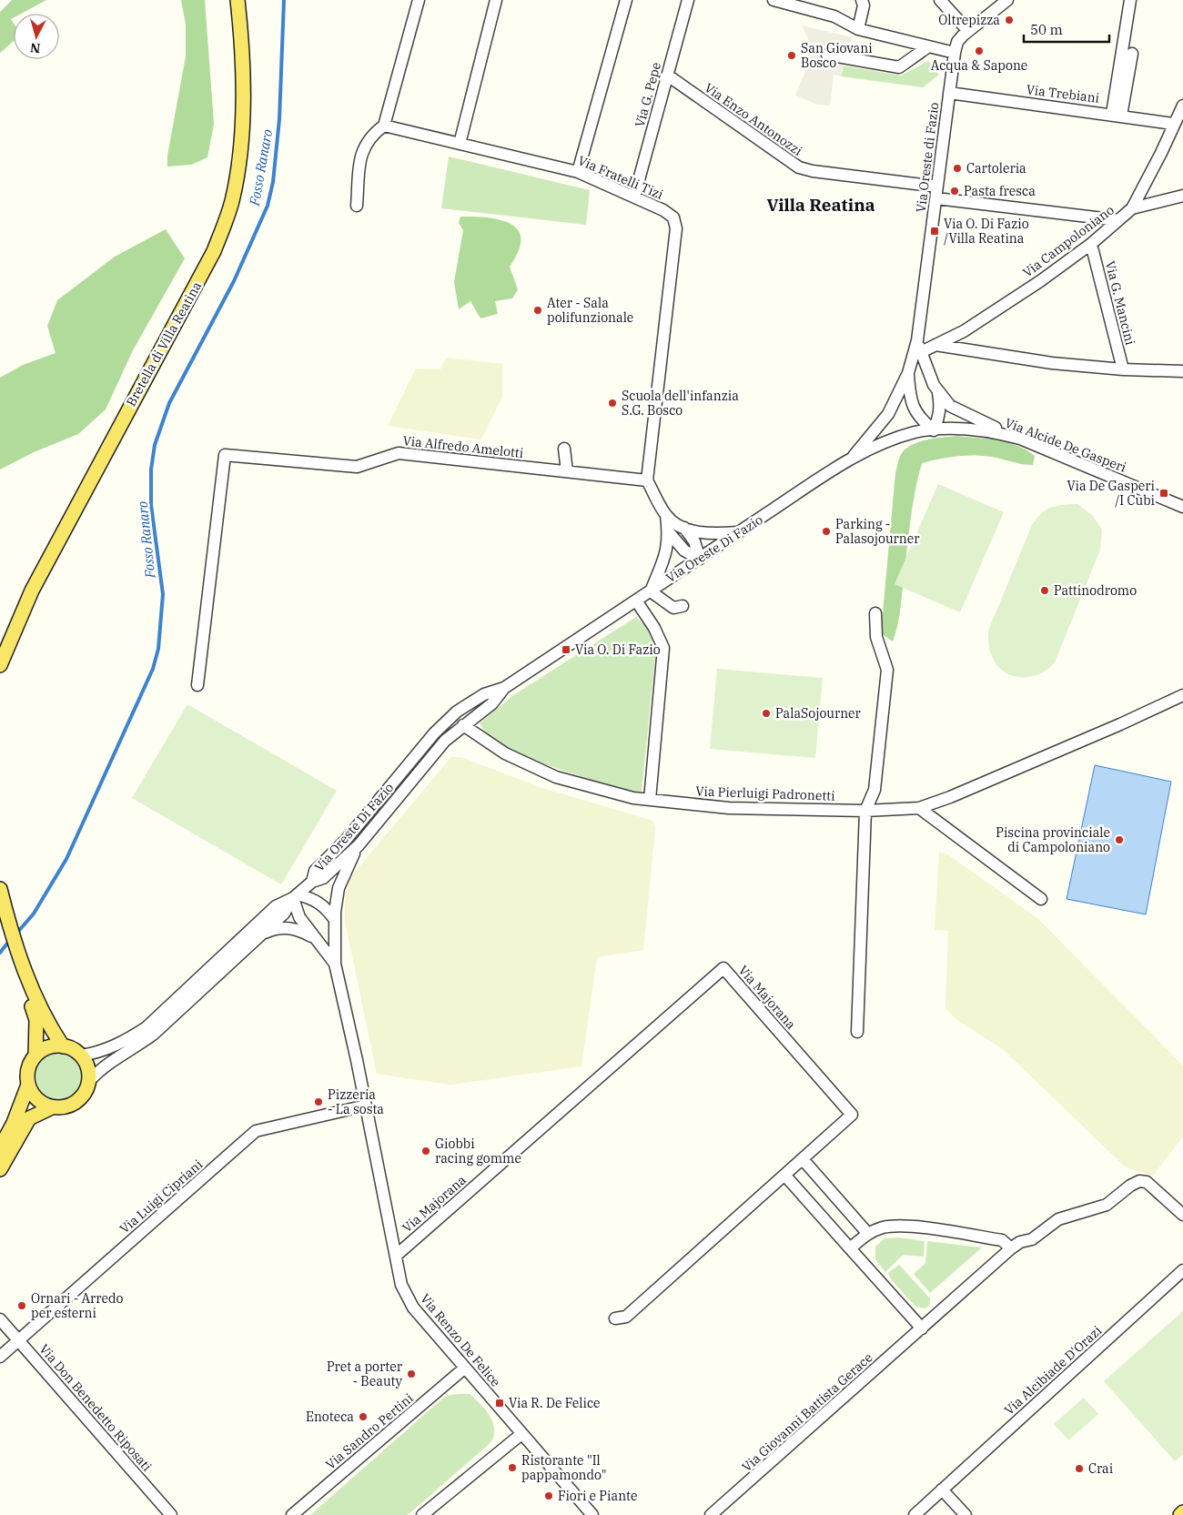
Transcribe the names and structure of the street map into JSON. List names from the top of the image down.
{
  "streets": {
    "main road": ["Bretella di Villa Reatina"],
    "street": [
      "Via Trebiani",
      "Via G. Pepe",
      "Via Enzo Antonozzi",
      "Via Oreste di Fazio",
      "Via Fratelli Tizi",
      "Via Campoloniano",
      "Via G. Mancini",
      "Via Alcide De Gasperi",
      "Via Alfredo Amelotti",
      "Via Oreste Di Fazio",
      "Via Pierluigi Padronetti",
      "Via Majorana",
      "Via Luigi Cipriani",
      "Via Renzo De Felice",
      "Via Alcibiade D'Orazi",
      "Via Don Benedetto Riposati",
      "Via Giovanni Battista Gerace",
      "Via Sandro Pertini"
    ]
  },
  "crossings": [
    ["Via Trebiani", "Via Oreste di Fazio"],
    ["Via Trebiani", "Via Campoloniano"],
    ["Via G. Pepe", "Via Enzo Antonozzi"],
    ["Via G. Pepe", "Via Fratelli Tizi"],
    ["Via Enzo Antonozzi", "Via Oreste di Fazio"],
    ["Via Enzo Antonozzi", "Via Campoloniano"],
    ["Via Fratelli Tizi", "Via Alfredo Amelotti"],
    ["Via Campoloniano", "Via G. Mancini"],
    ["Via Alcide De Gasperi", "Via Oreste Di Fazio"],
    ["Via Oreste Di Fazio", "Via Pierluigi Padronetti"],
    ["Via Majorana", "Via Renzo De Felice"],
    ["Via Luigi Cipriani", "Via Renzo De Felice"],
    ["Via Luigi Cipriani", "Via Don Benedetto Riposati"],
    ["Via Renzo De Felice", "Via Sandro Pertini"]
  ],
  "districts": ["Villa Reatina"],
  "water": ["Fosso Ranaro"],
  "places": {
    "other": [
      "Oltrepizza",
      "Acqua & Sapone",
      "San Giovani Bosco",
      "Cartoleria",
      "Pasta fresca",
      "Ater - Sala polifunzionale",
      "Scuola dell'infanzia S.G. Bosco",
      "Parking - Palasojourner",
      "Pattinodromo",
      "PalaSojourner",
      "Piscina provinciale di Campoloniano",
      "Pizzeria - La sosta",
      "Giobbi racing gomme",
      "Ornari - Arredo per esterni",
      "Pret a porter - Beauty",
      "Enoteca",
      "Ristorante \"Il pappamondo\"",
      "Crai",
      "Fiori e Piante"
    ],
    "transit": [
      "Via O. Di Fazio /Villa Reatina",
      "Via De Gasperi /I Cubi",
      "Via O. Di Fazio",
      "Via R. De Felice"
    ]
  },
  "scale_bar": "50 m",
  "north": "bottom"
}
